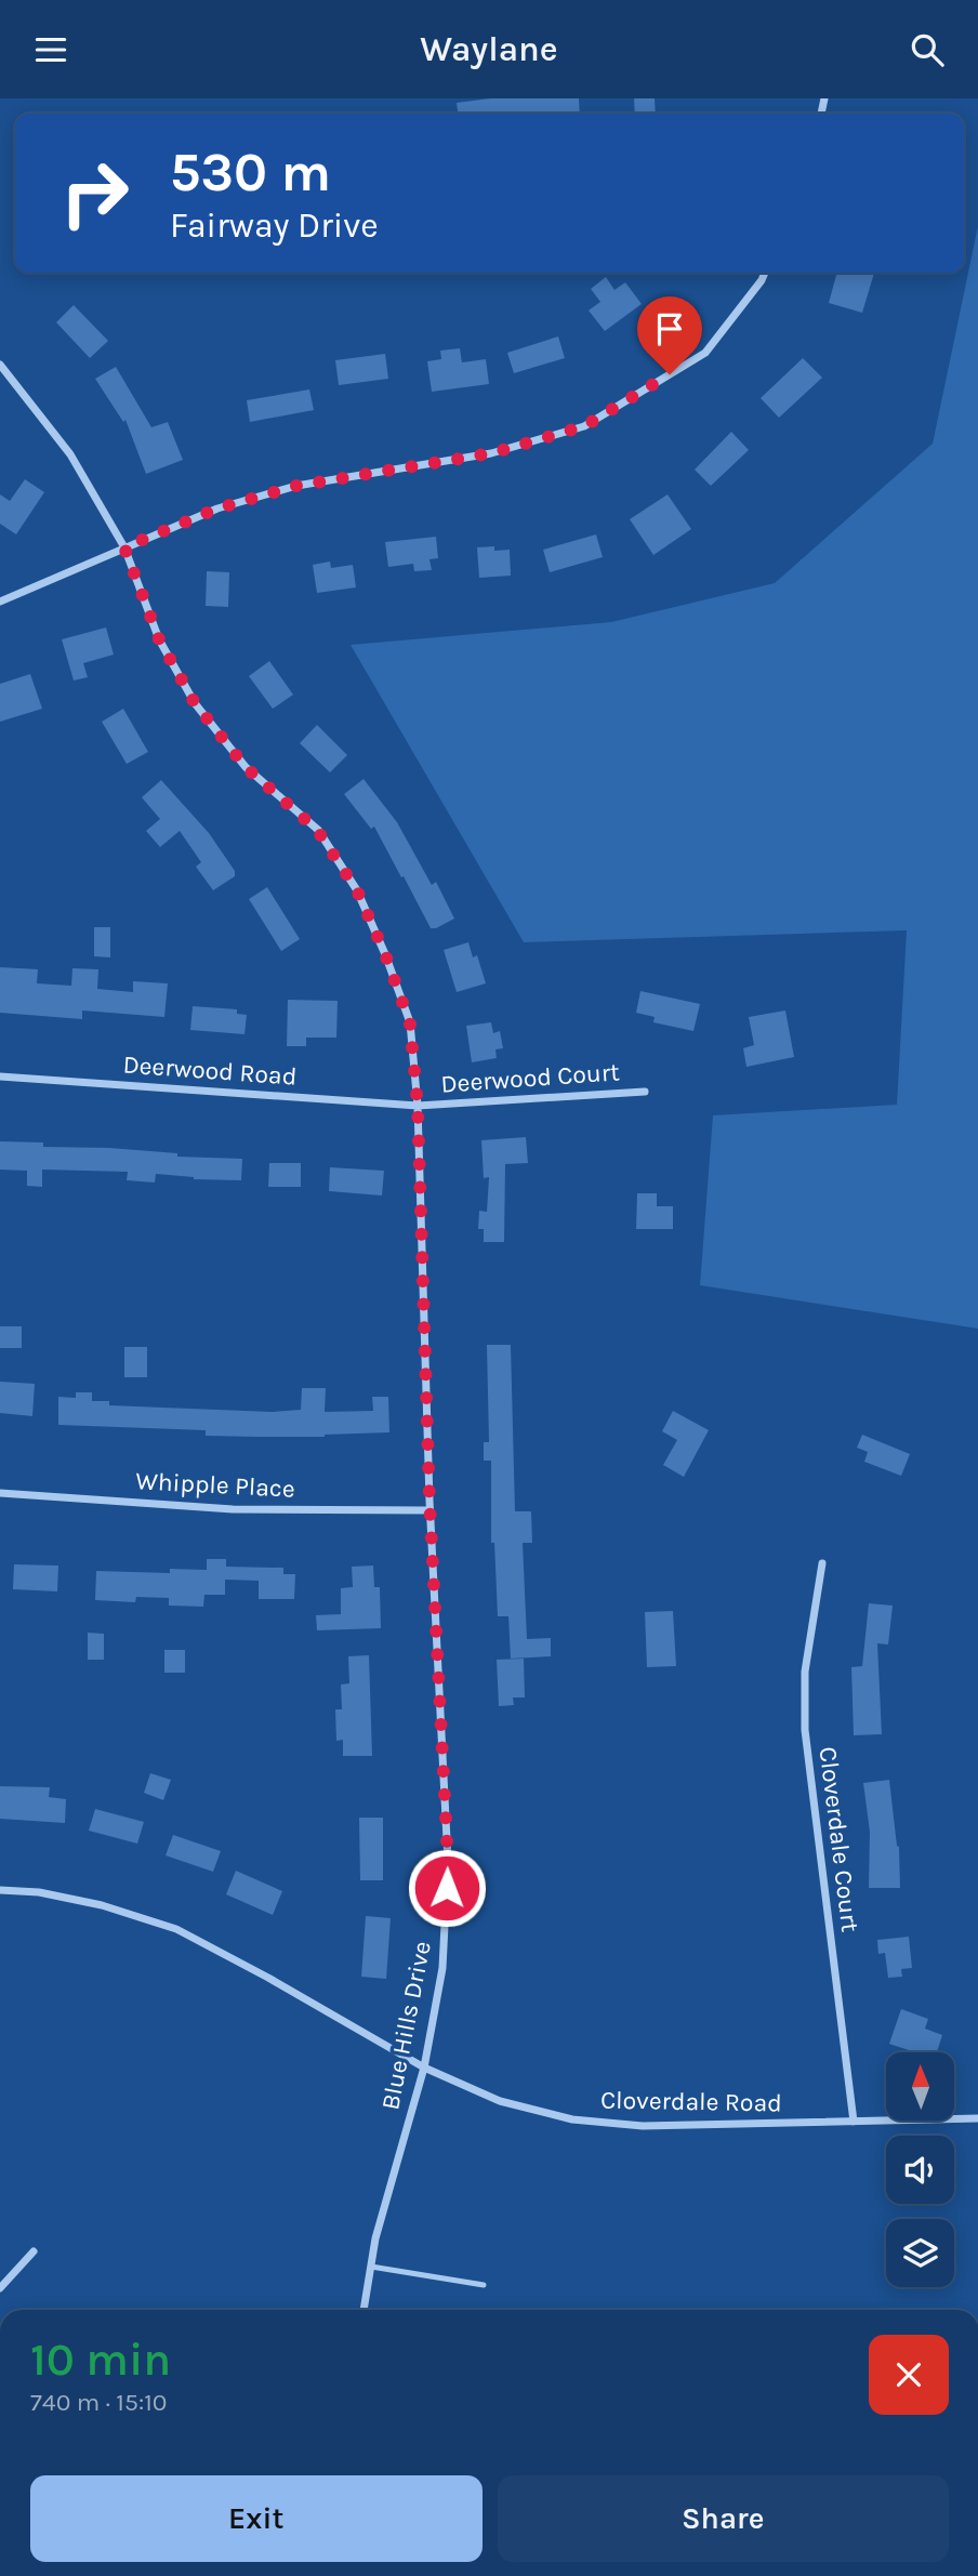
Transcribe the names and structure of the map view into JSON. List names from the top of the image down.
{
  "streets": {
    "street": [
      "Deerwood Road",
      "Deerwood Court",
      "Whipple Place",
      "Cloverdale Court",
      "Blue Hills Drive",
      "Cloverdale Road"
    ]
  },
  "crossings": [
    ["Deerwood Road", "Deerwood Court"],
    ["Deerwood Road", "Blue Hills Drive"],
    ["Deerwood Court", "Blue Hills Drive"],
    ["Whipple Place", "Blue Hills Drive"],
    ["Cloverdale Court", "Cloverdale Road"],
    ["Blue Hills Drive", "Cloverdale Road"]
  ],
  "north": "top",
  "page": {
    "header": "Waylane",
    "turn": ["530 m", "Fairway Drive"],
    "heading": ["10 min", "740 m · 15:10"],
    "buttons": ["Exit", "Share"]
  }
}
